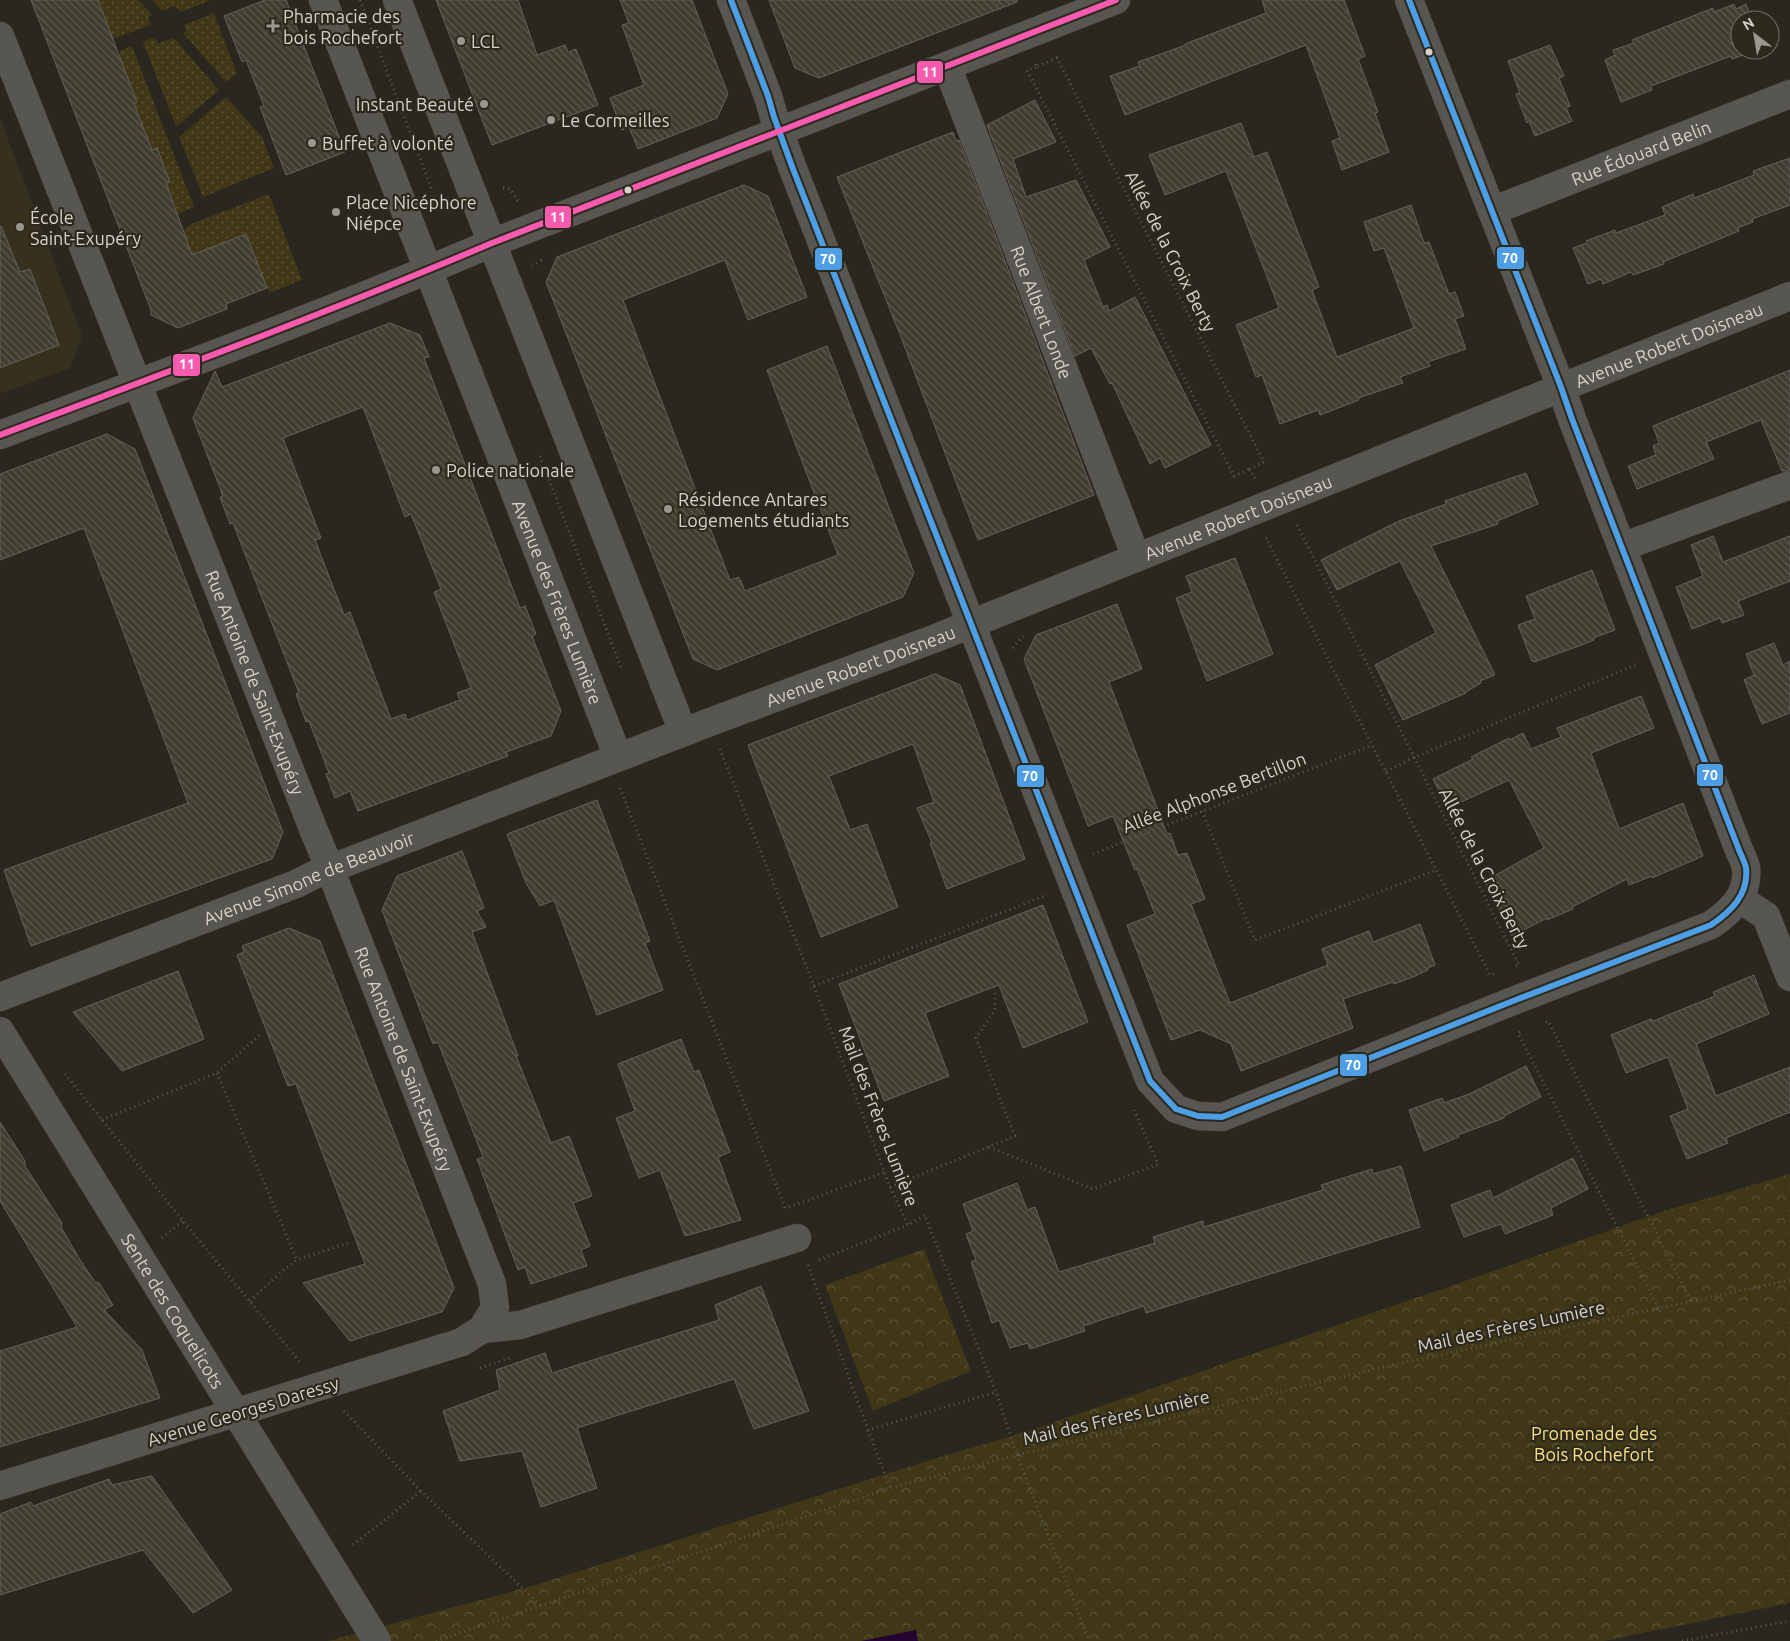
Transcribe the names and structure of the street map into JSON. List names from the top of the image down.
{
  "streets": {
    "street": [
      "Rue Édouard Belin",
      "Rue Albert Londe",
      "Avenue Robert Doisneau",
      "Avenue des Frères Lumière",
      "Rue Antoine de Saint-Exupéry",
      "Avenue Simone de Beauvoir",
      "Sente des Coquelicots",
      "Avenue Georges Daressy"
    ],
    "path": ["Allée de la Croix Berty", "Allée Alphonse Bertillon", "Mail des Frères Lumière"]
  },
  "crossings": [
    ["Rue Albert Londe", "Avenue Robert Doisneau"],
    ["Avenue Robert Doisneau", "Avenue des Frères Lumière"],
    ["Avenue Robert Doisneau", "Avenue Simone de Beauvoir"],
    ["Avenue des Frères Lumière", "Avenue Simone de Beauvoir"],
    ["Rue Antoine de Saint-Exupéry", "Avenue Simone de Beauvoir"],
    ["Rue Antoine de Saint-Exupéry", "Avenue Georges Daressy"],
    ["Allée Alphonse Bertillon", "Mail des Frères Lumière"],
    ["Sente des Coquelicots", "Avenue Georges Daressy"]
  ],
  "parks": ["Promenade des Bois Rochefort"],
  "places": {
    "health": ["Pharmacie des bois Rochefort"],
    "other": [
      "LCL",
      "Instant Beauté",
      "Le Cormeilles",
      "Buffet à volonté",
      "Place Nicéphore Niépce",
      "École Saint-Exupéry",
      "Police nationale",
      "Résidence Antares Logements étudiants"
    ]
  },
  "lines": ["transit line 70", "transit line 11"],
  "north": "top left"
}
